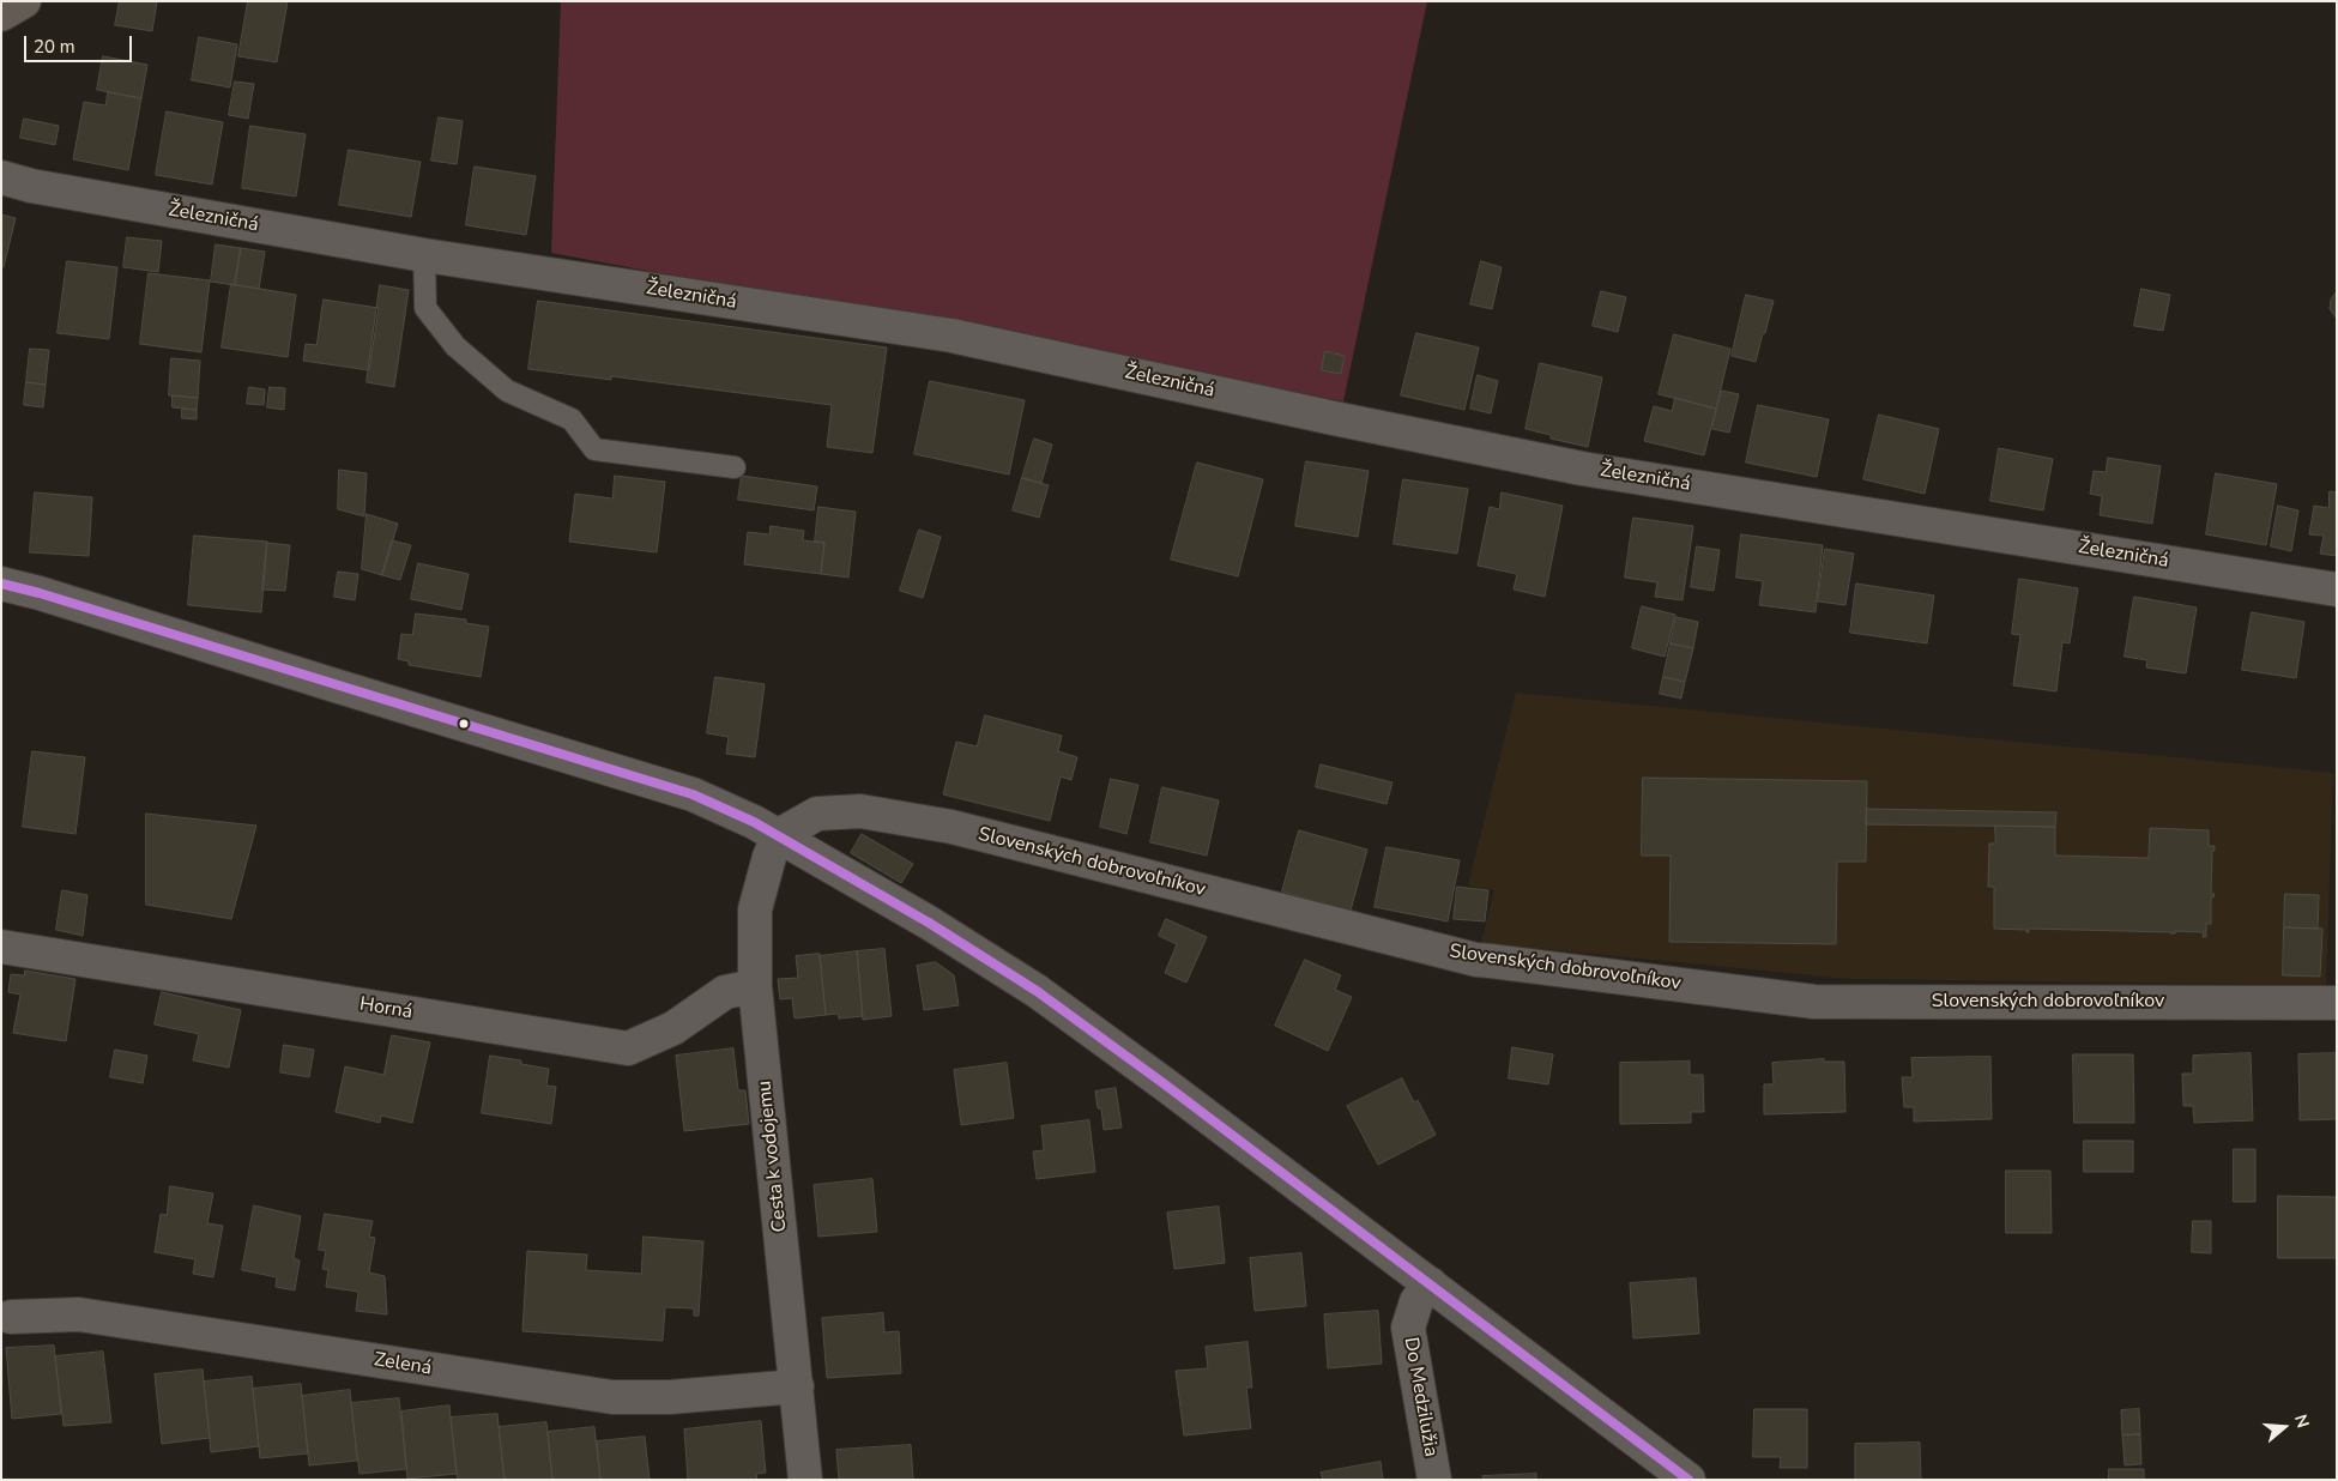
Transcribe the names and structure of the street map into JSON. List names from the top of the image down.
{
  "streets": {
    "street": [
      "Železničná",
      "Slovenských dobrovoľníkov",
      "Horná",
      "Cesta k vodojemu",
      "Zelená",
      "Do Medzilužia"
    ]
  },
  "crossings": [
    ["Slovenských dobrovoľníkov", "Cesta k vodojemu"],
    ["Horná", "Cesta k vodojemu"],
    ["Cesta k vodojemu", "Zelená"]
  ],
  "scale_bar": "20 m",
  "north": "right"
}
